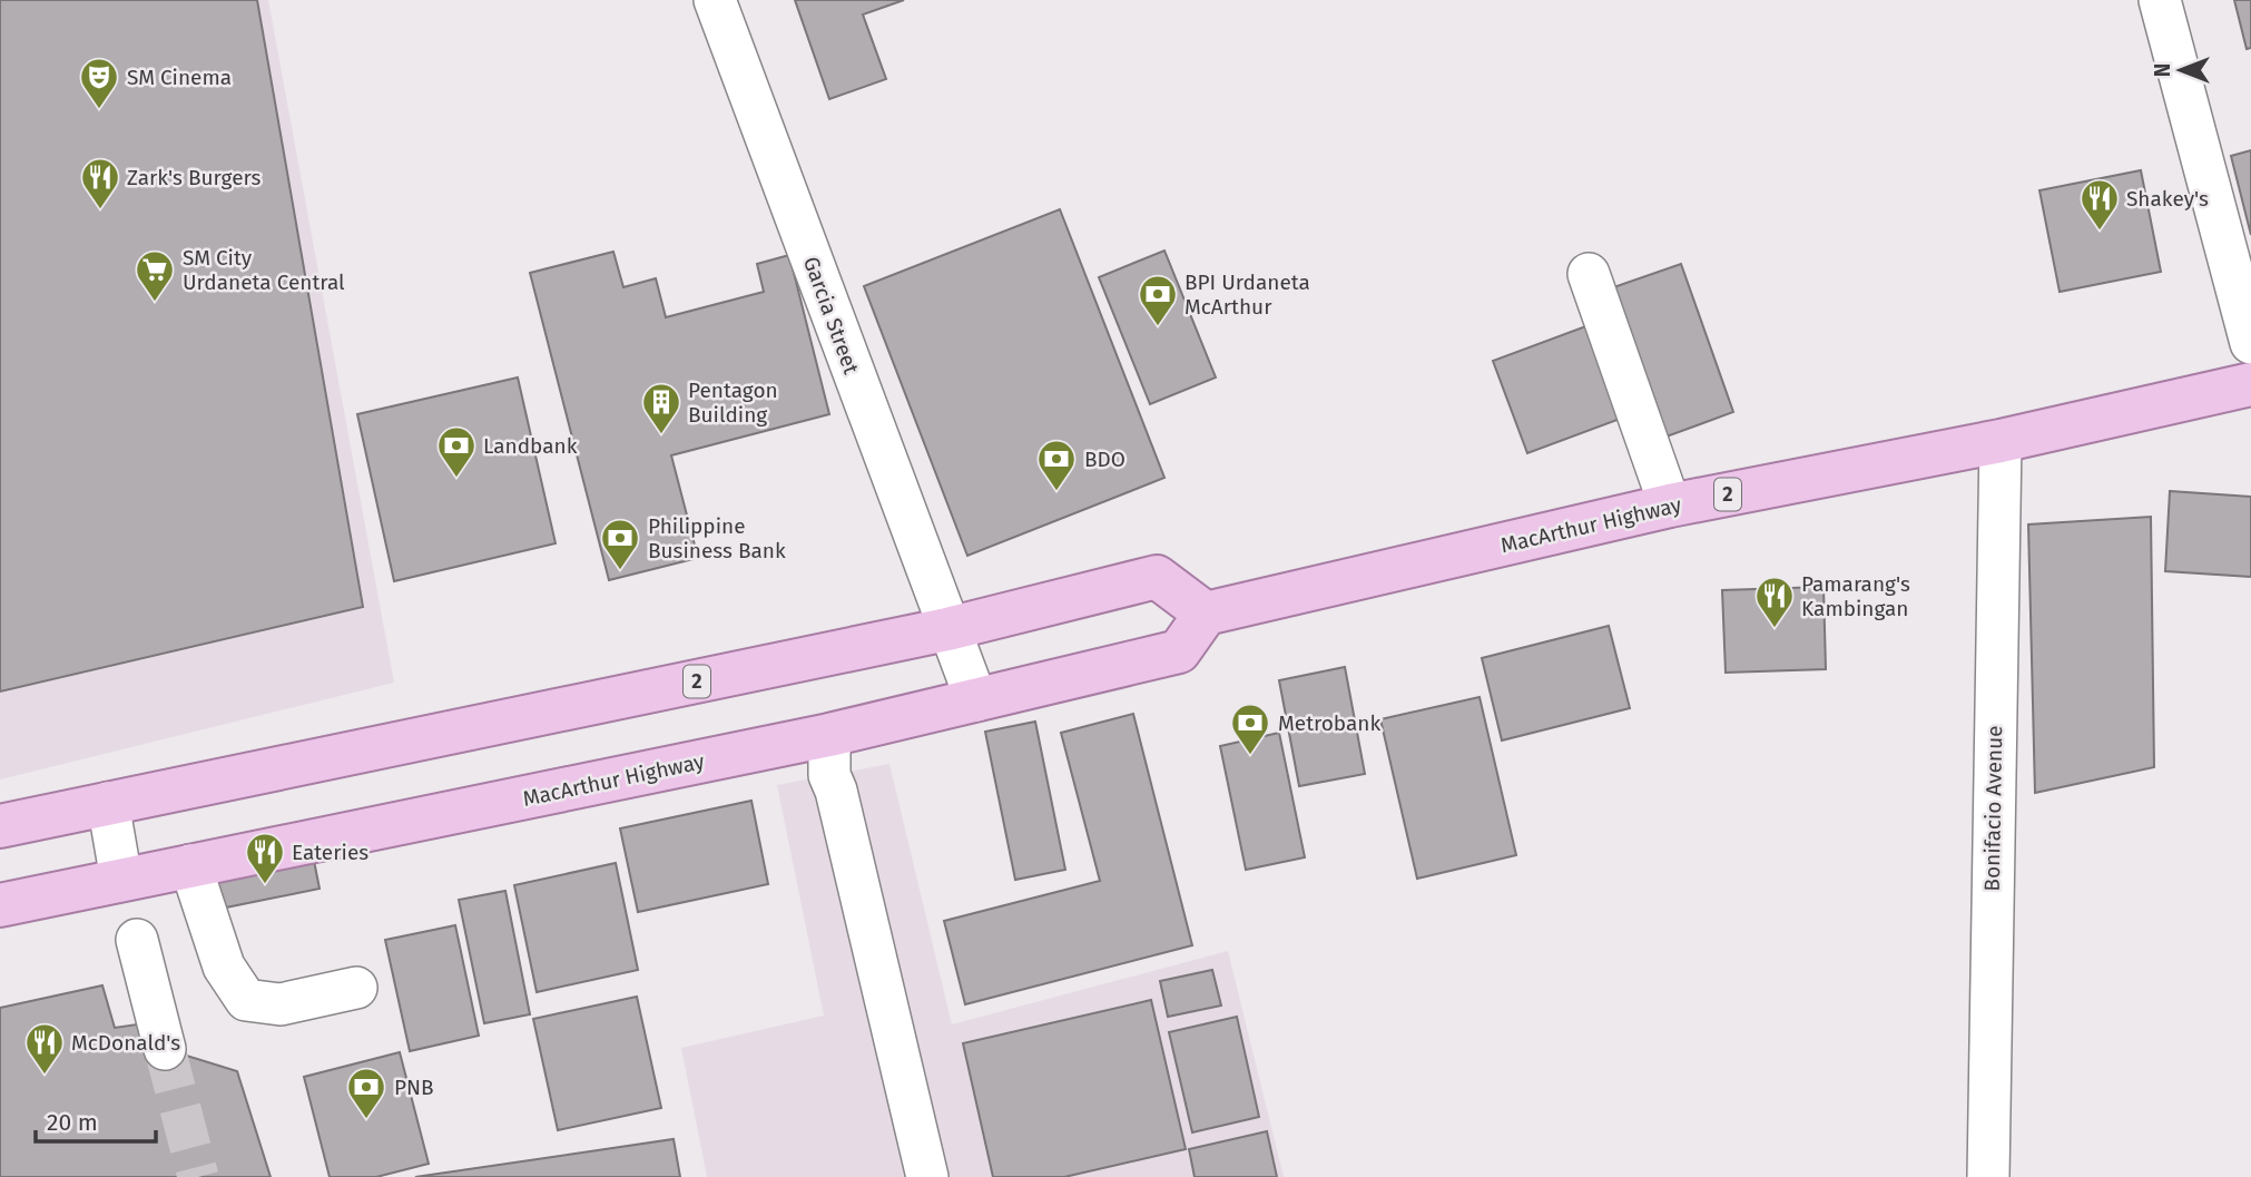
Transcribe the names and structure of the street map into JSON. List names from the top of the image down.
{
  "streets": {
    "main road": ["2", "MacArthur Highway"],
    "street": ["Garcia Street", "Bonifacio Avenue"]
  },
  "crossings": [
    ["Garcia Street", "2"],
    ["Garcia Street", "MacArthur Highway"],
    ["2", "MacArthur Highway"],
    ["MacArthur Highway", "Bonifacio Avenue"]
  ],
  "places": {
    "theatre": ["SM Cinema"],
    "restaurant": [
      "Zark's Burgers",
      "Shakey's",
      "Pamarang's Kambingan",
      "Eateries",
      "McDonald's"
    ],
    "supermarket": ["SM City Urdaneta Central"],
    "bank": [
      "BPI Urdaneta McArthur",
      "Landbank",
      "BDO",
      "Philippine Business Bank",
      "Metrobank",
      "PNB"
    ],
    "building": ["Pentagon Building"]
  },
  "scale_bar": "20 m",
  "north": "left"
}
